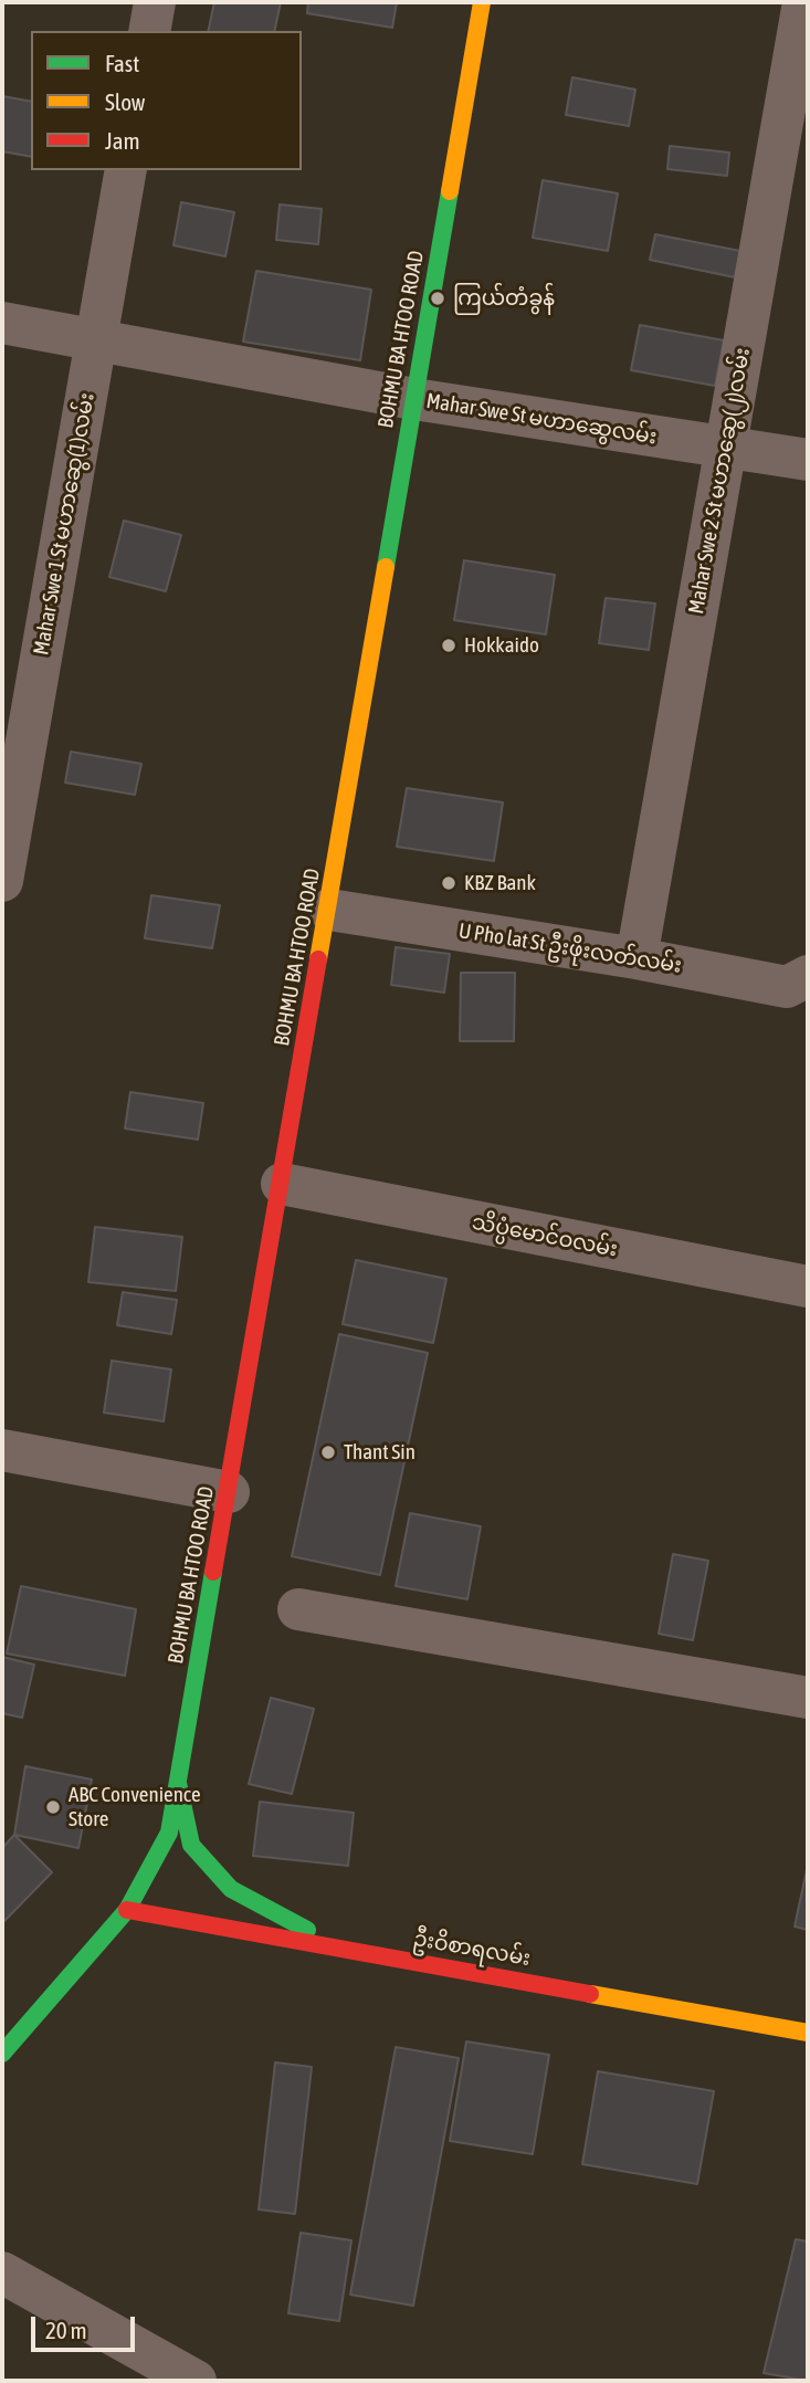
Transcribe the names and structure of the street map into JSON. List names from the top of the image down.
{
  "streets": {
    "main road": ["BOHMU BA HTOO ROAD", "ဦးဝိစာရလမ်း"],
    "street": [
      "Mahar Swe St မဟာဆွေလမ်း",
      "Mahar Swe 2 St မဟာဆွေ(၂)လမ်း",
      "Mahar Swe 1 St မဟာဆွေ(1)လမ်း",
      "U Pho lat St ဦးဖိုးလတ်လမ်း",
      "သိပ္ပံမောင်ဝလမ်း"
    ]
  },
  "crossings": [
    ["BOHMU BA HTOO ROAD", "Mahar Swe St မဟာဆွေလမ်း"],
    ["BOHMU BA HTOO ROAD", "U Pho lat St ဦးဖိုးလတ်လမ်း"],
    ["BOHMU BA HTOO ROAD", "သိပ္ပံမောင်ဝလမ်း"],
    ["BOHMU BA HTOO ROAD", "ဦးဝိစာရလမ်း"],
    ["Mahar Swe St မဟာဆွေလမ်း", "Mahar Swe 2 St မဟာဆွေ(၂)လမ်း"],
    ["Mahar Swe St မဟာဆွေလမ်း", "Mahar Swe 1 St မဟာဆွေ(1)လမ်း"],
    ["Mahar Swe 2 St မဟာဆွေ(၂)လမ်း", "U Pho lat St ဦးဖိုးလတ်လမ်း"]
  ],
  "places": [
    "ကြယ်တံခွန်",
    "Hokkaido",
    "KBZ Bank",
    "Thant Sin",
    "ABC Convenience Store"
  ],
  "legend": ["Fast", "Slow", "Jam"],
  "scale_bar": "20 m"
}
